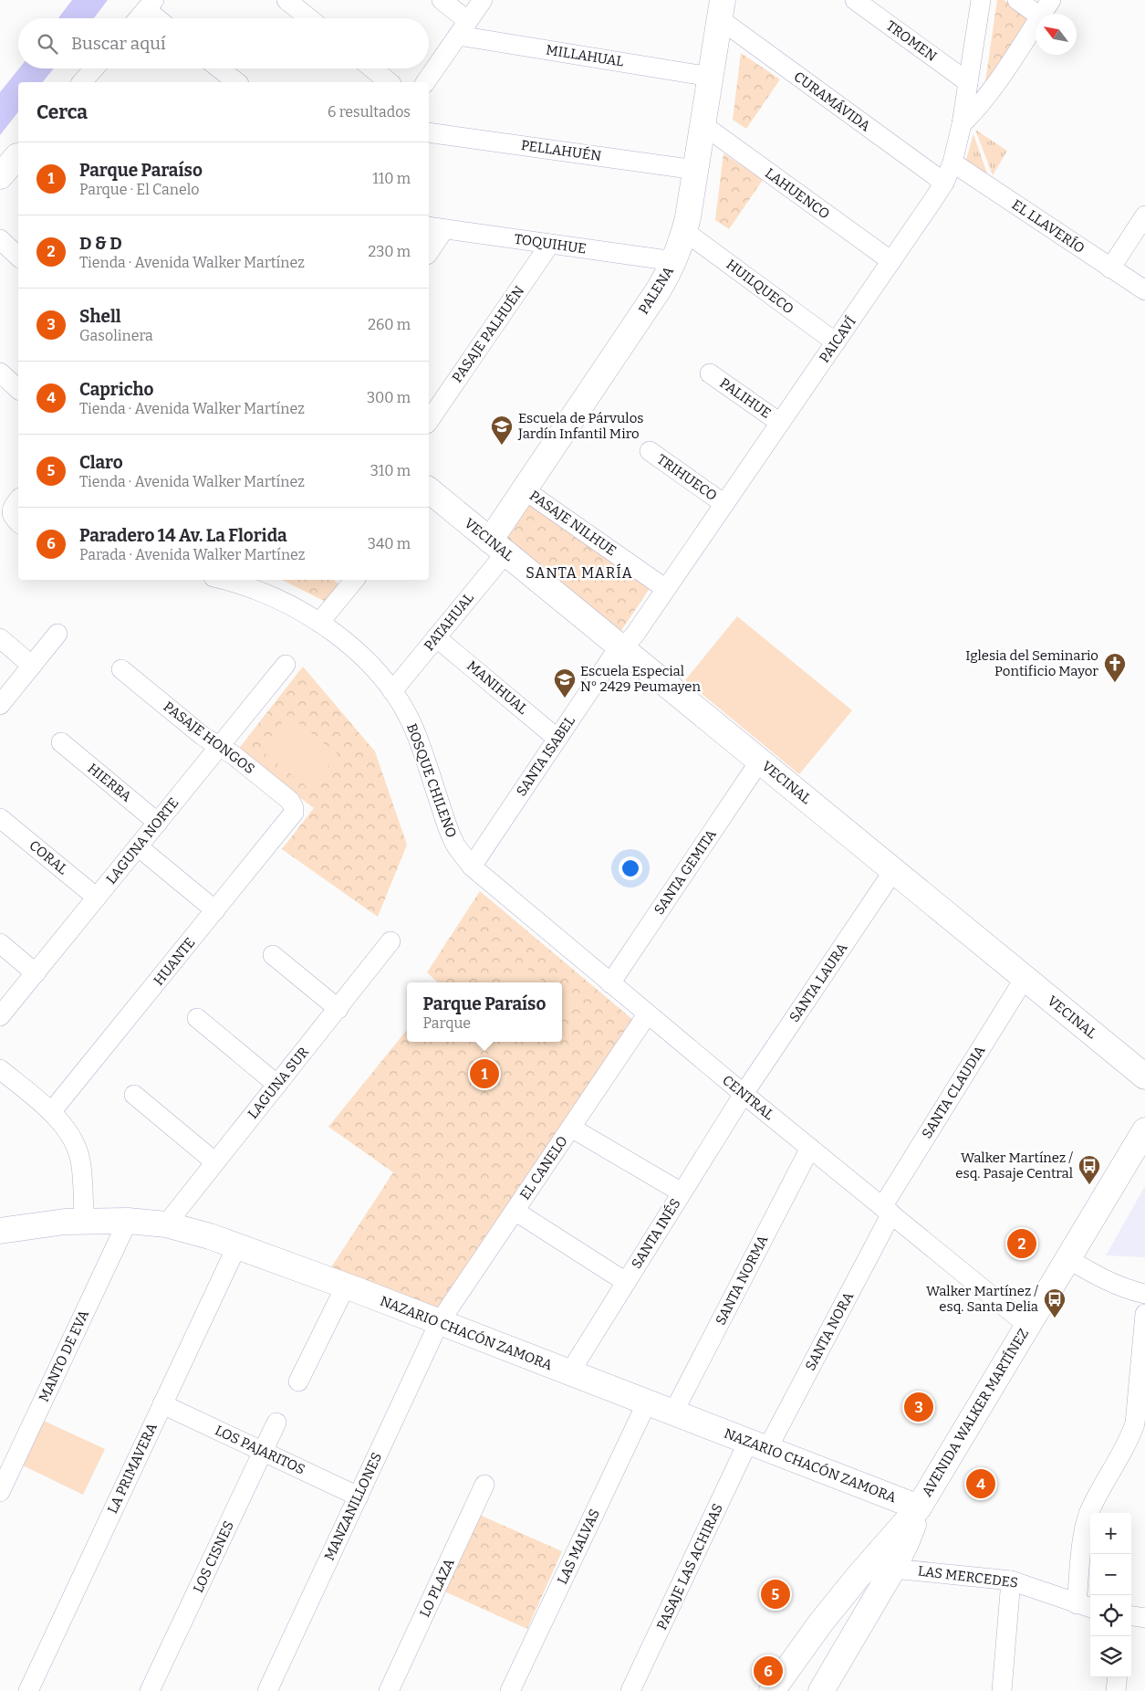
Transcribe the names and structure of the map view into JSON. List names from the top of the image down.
{
  "streets": {
    "street": [
      "TROMEN",
      "MILLAHUAL",
      "CURAMÁVIDA",
      "PELLAHUÉN",
      "LAHUENCO",
      "EL LLAVERÍO",
      "TOQUIHUE",
      "HUILQUECO",
      "PALENA",
      "PASAJE PALHUÉN",
      "PAICAVÍ",
      "PALIHUE",
      "TRIHUECO",
      "PASAJE NILHUE",
      "VECINAL",
      "PATAHUAL",
      "MANIHUAL",
      "PASAJE HONGOS",
      "SANTA ISABEL",
      "BOSQUE CHILENO",
      "HIERBA",
      "LAGUNA NORTE",
      "CORAL",
      "SANTA GEMITA",
      "HUANTE",
      "SANTA LAURA",
      "LAGUNA SUR",
      "SANTA CLAUDIA",
      "CENTRAL",
      "EL CANELO",
      "SANTA INÉS",
      "SANTA NORMA",
      "SANTA NORA",
      "NAZARIO CHACÓN ZAMORA",
      "MANTO DE EVA",
      "AVENIDA WALKER MARTÍNEZ",
      "LOS PAJARITOS",
      "LA PRIMAVERA",
      "MANZANILLONES",
      "LAS MALVAS",
      "LOS CISNES",
      "PASAJE LAS ACHIRAS",
      "LAS MERCEDES",
      "LO PLAZA"
    ]
  },
  "crossings": [
    ["TROMEN", "PAICAVÍ"],
    ["MILLAHUAL", "PALENA"],
    ["CURAMÁVIDA", "PALENA"],
    ["CURAMÁVIDA", "PAICAVÍ"],
    ["PELLAHUÉN", "PALENA"],
    ["LAHUENCO", "PALENA"],
    ["LAHUENCO", "PAICAVÍ"],
    ["EL LLAVERÍO", "PAICAVÍ"],
    ["TOQUIHUE", "PALENA"],
    ["TOQUIHUE", "PASAJE PALHUÉN"],
    ["HUILQUECO", "PALENA"],
    ["HUILQUECO", "PAICAVÍ"],
    ["PALENA", "PASAJE NILHUE"],
    ["PALENA", "VECINAL"],
    ["PALENA", "PATAHUAL"],
    ["PAICAVÍ", "PALIHUE"],
    ["PAICAVÍ", "TRIHUECO"],
    ["PAICAVÍ", "PASAJE NILHUE"],
    ["PAICAVÍ", "VECINAL"],
    ["PAICAVÍ", "SANTA ISABEL"],
    ["VECINAL", "PATAHUAL"],
    ["VECINAL", "SANTA ISABEL"],
    ["VECINAL", "SANTA GEMITA"],
    ["VECINAL", "SANTA LAURA"],
    ["VECINAL", "SANTA CLAUDIA"],
    ["PATAHUAL", "MANIHUAL"],
    ["PATAHUAL", "BOSQUE CHILENO"],
    ["MANIHUAL", "SANTA ISABEL"],
    ["PASAJE HONGOS", "LAGUNA NORTE"],
    ["PASAJE HONGOS", "HUANTE"],
    ["SANTA ISABEL", "BOSQUE CHILENO"],
    ["SANTA ISABEL", "CENTRAL"],
    ["BOSQUE CHILENO", "CENTRAL"],
    ["HIERBA", "LAGUNA NORTE"],
    ["LAGUNA NORTE", "CORAL"],
    ["SANTA GEMITA", "CENTRAL"],
    ["SANTA LAURA", "CENTRAL"],
    ["SANTA LAURA", "SANTA INÉS"],
    ["LAGUNA SUR", "NAZARIO CHACÓN ZAMORA"],
    ["SANTA CLAUDIA", "CENTRAL"],
    ["SANTA CLAUDIA", "SANTA NORA"],
    ["CENTRAL", "EL CANELO"],
    ["CENTRAL", "SANTA INÉS"],
    ["CENTRAL", "SANTA NORMA"],
    ["CENTRAL", "SANTA NORA"],
    ["CENTRAL", "AVENIDA WALKER MARTÍNEZ"],
    ["EL CANELO", "NAZARIO CHACÓN ZAMORA"],
    ["EL CANELO", "MANZANILLONES"],
    ["SANTA INÉS", "NAZARIO CHACÓN ZAMORA"],
    ["SANTA NORMA", "NAZARIO CHACÓN ZAMORA"],
    ["SANTA NORA", "NAZARIO CHACÓN ZAMORA"],
    ["SANTA NORA", "PASAJE LAS ACHIRAS"],
    ["NAZARIO CHACÓN ZAMORA", "MANTO DE EVA"],
    ["NAZARIO CHACÓN ZAMORA", "AVENIDA WALKER MARTÍNEZ"],
    ["NAZARIO CHACÓN ZAMORA", "LA PRIMAVERA"],
    ["NAZARIO CHACÓN ZAMORA", "MANZANILLONES"],
    ["NAZARIO CHACÓN ZAMORA", "LAS MALVAS"],
    ["NAZARIO CHACÓN ZAMORA", "PASAJE LAS ACHIRAS"],
    ["AVENIDA WALKER MARTÍNEZ", "LAS MERCEDES"],
    ["LOS PAJARITOS", "LA PRIMAVERA"],
    ["LOS PAJARITOS", "MANZANILLONES"],
    ["LOS PAJARITOS", "LOS CISNES"]
  ],
  "districts": ["SANTA MARÍA"],
  "places": {
    "school or university": ["Escuela de Párvulos Jardín Infantil Miro", "Escuela Especial N° 2429 Peumayen"],
    "church": ["Iglesia del Seminario Pontificio Mayor"],
    "bus stop": ["Walker Martínez / esq. Pasaje Central", "Walker Martínez / esq. Santa Delia"]
  },
  "north": "top left",
  "page": {
    "search": "Buscar aquí",
    "heading": ["Cerca", "6 resultados"],
    "list": [
      {
        "mark": "1",
        "name": "Parque Paraíso",
        "note": "Parque · El Canelo",
        "value": "110 m"
      },
      {
        "mark": "2",
        "name": "D & D",
        "note": "Tienda · Avenida Walker Martínez",
        "value": "230 m"
      },
      {
        "mark": "3",
        "name": "Shell",
        "note": "Gasolinera",
        "value": "260 m"
      },
      {
        "mark": "4",
        "name": "Capricho",
        "note": "Tienda · Avenida Walker Martínez",
        "value": "300 m"
      },
      {
        "mark": "5",
        "name": "Claro",
        "note": "Tienda · Avenida Walker Martínez",
        "value": "310 m"
      },
      {
        "mark": "6",
        "name": "Paradero 14 Av. La Florida",
        "note": "Parada · Avenida Walker Martínez",
        "value": "340 m"
      }
    ],
    "popup": ["Parque Paraíso", "Parque"],
    "pins": [
      "1",
      "2",
      "3",
      "4",
      "5",
      "6"
    ],
    "map_buttons": ["+", "−"]
  }
}
